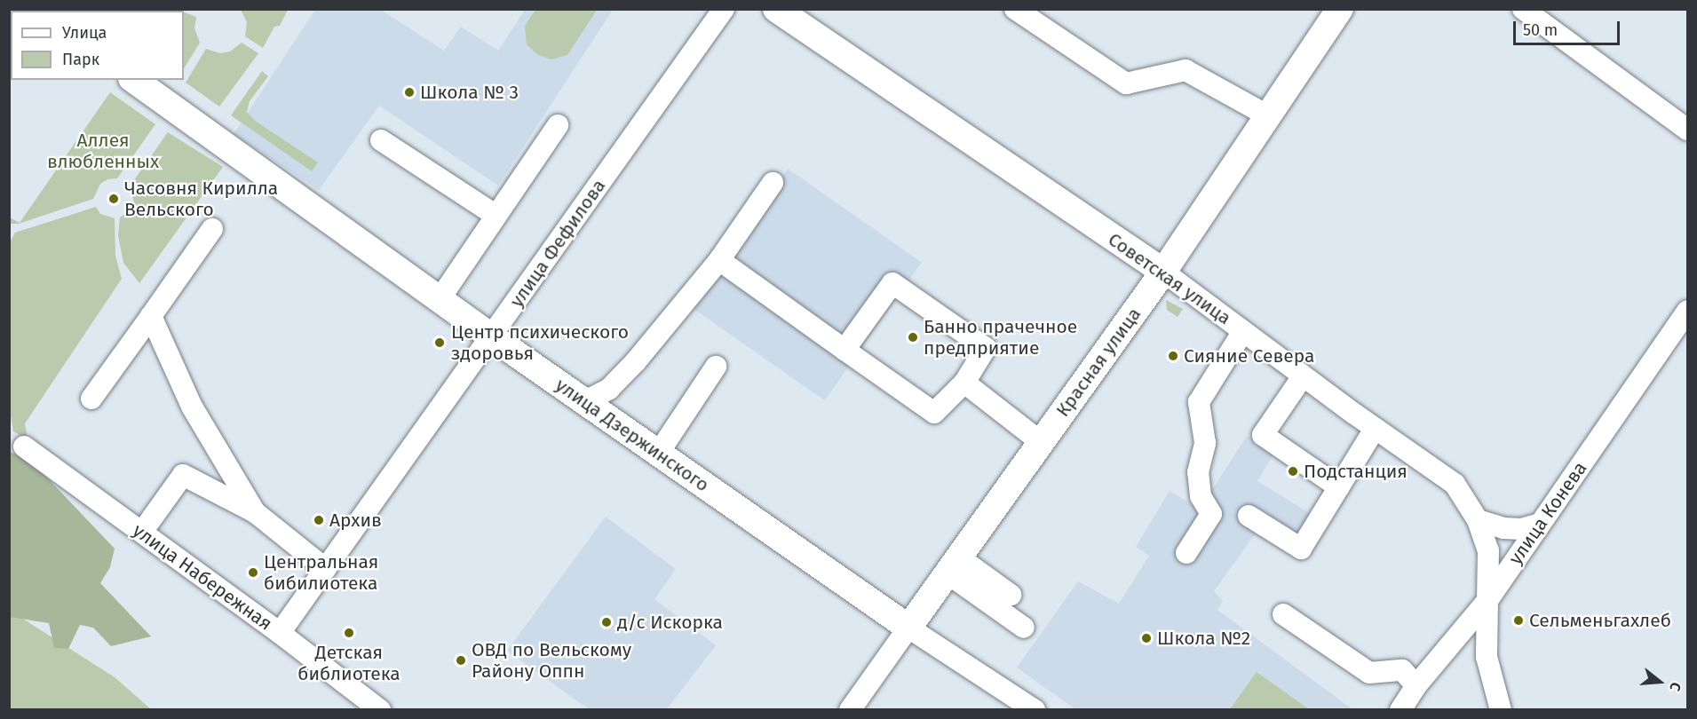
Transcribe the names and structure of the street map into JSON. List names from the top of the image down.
{
  "streets": {
    "main road": ["Советская улица", "Красная улица", "улица Дзержинского"],
    "street": ["улица Фефилова", "улица Конева", "улица Набережная"]
  },
  "crossings": [
    ["улица Фефилова", "улица Дзержинского"],
    ["улица Фефилова", "улица Набережная"],
    ["Советская улица", "Красная улица"],
    ["Советская улица", "улица Конева"],
    ["Красная улица", "улица Дзержинского"]
  ],
  "parks": ["Аллея влюбленных"],
  "places": [
    "Школа № 3",
    "Часовня Кирилла Вельского",
    "Банно прачечное предприятие",
    "Центр психического здоровья",
    "Сияние Севера",
    "Подстанция",
    "Архив",
    "Центральная бибилиотека",
    "Сельменьгахлеб",
    "д/с Искорка",
    "Детская библиотека",
    "Школа №2",
    "ОВД по Вельскому Району Оппн"
  ],
  "legend": ["Улица", "Парк"],
  "scale_bar": "50 m",
  "north": "right"
}
